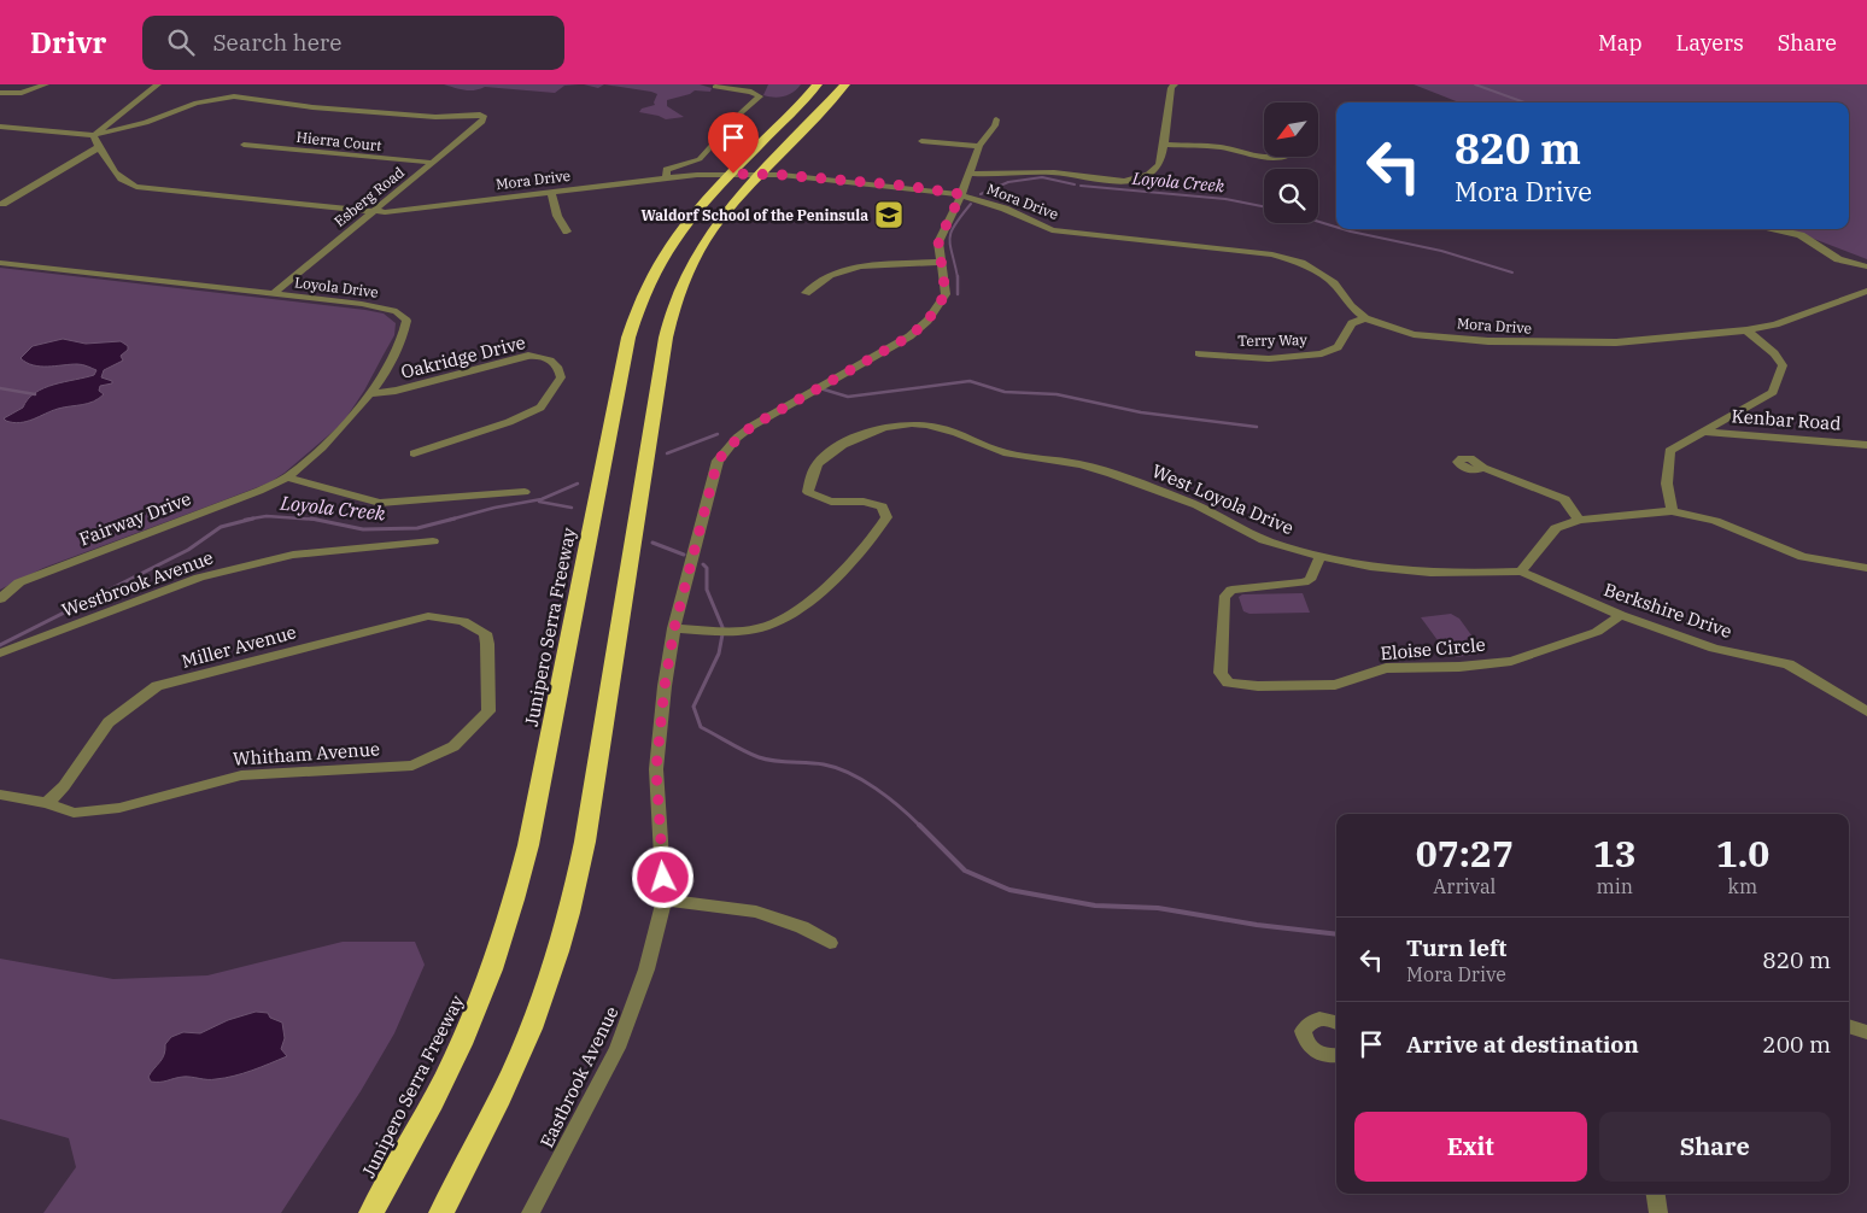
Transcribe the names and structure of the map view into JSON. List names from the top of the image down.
{
  "streets": {
    "highway": ["Junipero Serra Freeway"],
    "street": [
      "Hierra Court",
      "Mora Drive",
      "Esberg Road",
      "Loyola Drive",
      "Terry Way",
      "Oakridge Drive",
      "Kenbar Road",
      "West Loyola Drive",
      "Fairway Drive",
      "Westbrook Avenue",
      "Berkshire Drive",
      "Miller Avenue",
      "Eloise Circle",
      "Whitham Avenue",
      "Eastbrook Avenue"
    ]
  },
  "crossings": [
    ["Hierra Court", "Esberg Road"],
    ["Mora Drive", "Esberg Road"],
    ["Mora Drive", "Terry Way"],
    ["Mora Drive", "Eastbrook Avenue"],
    ["Esberg Road", "Loyola Drive"],
    ["Loyola Drive", "Oakridge Drive"],
    ["Loyola Drive", "Fairway Drive"],
    ["West Loyola Drive", "Berkshire Drive"],
    ["West Loyola Drive", "Eloise Circle"],
    ["West Loyola Drive", "Eastbrook Avenue"],
    ["Berkshire Drive", "Eloise Circle"],
    ["Miller Avenue", "Whitham Avenue"]
  ],
  "water": ["Loyola Creek"],
  "places": {
    "school or university": ["Waldorf School of the Peninsula"]
  },
  "north": "bottom left",
  "page": {
    "header": "Drivr",
    "search": "Search here",
    "nav": ["Map", "Layers", "Share"],
    "turn": ["820 m", "Mora Drive"],
    "eta": [
      "07:27",
      "Arrival",
      "13",
      "min",
      "1.0",
      "km"
    ],
    "list": [
      {
        "name": "Turn left",
        "note": "Mora Drive",
        "value": "820 m"
      },
      {
        "name": "Arrive at destination",
        "value": "200 m"
      }
    ],
    "buttons": ["Exit", "Share"]
  }
}
